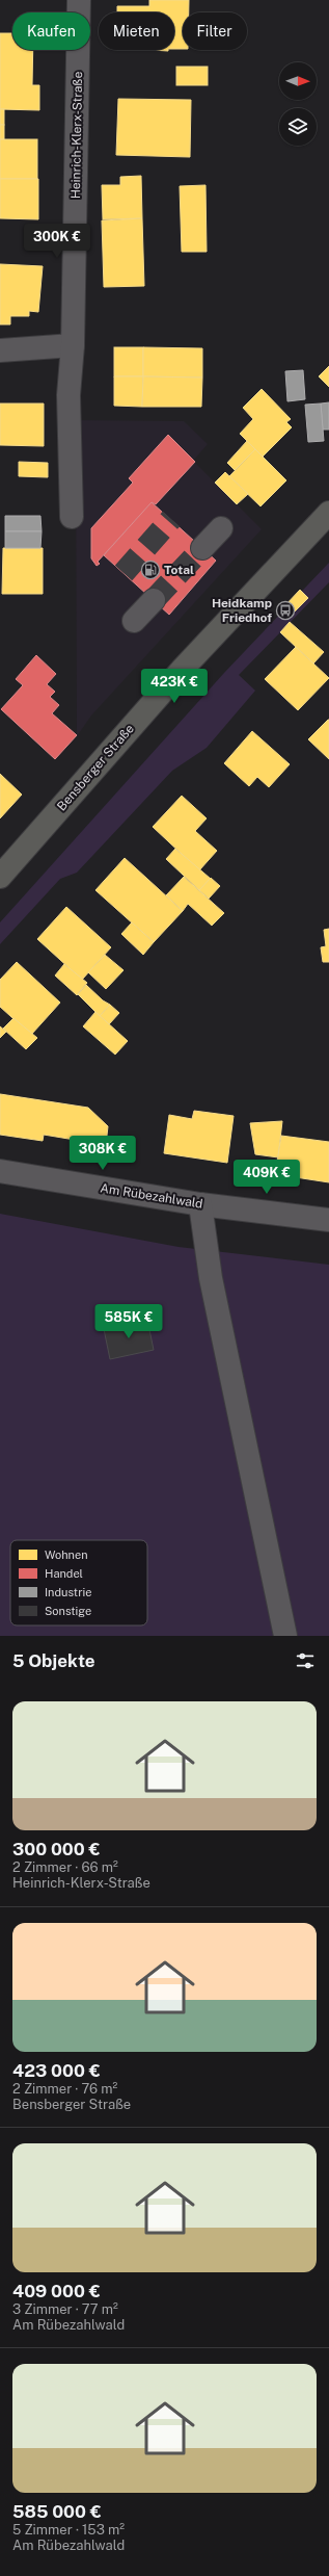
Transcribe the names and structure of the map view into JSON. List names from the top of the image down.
{
  "streets": {
    "main road": ["Bensberger Straße"],
    "street": ["Heinrich-Klerx-Straße", "Am Rübezahlwald"]
  },
  "places": {
    "fuel station": ["Total"],
    "bus stop": ["Heidkamp Friedhof"]
  },
  "legend": [
    "Wohnen",
    "Handel",
    "Industrie",
    "Sonstige"
  ],
  "north": "right",
  "page": {
    "chip": ["Kaufen", "Mieten", "Filter"],
    "price": [
      "300K €",
      "423K €",
      "308K €",
      "409K €",
      "585K €"
    ],
    "heading": "5 Objekte",
    "list": [
      {
        "name": "300 000 €",
        "note": "2 Zimmer · 66 m² · Heinrich-Klerx-Straße"
      },
      {
        "name": "423 000 €",
        "note": "2 Zimmer · 76 m² · Bensberger Straße"
      },
      {
        "name": "409 000 €",
        "note": "3 Zimmer · 77 m² · Am Rübezahlwald"
      },
      {
        "name": "585 000 €",
        "note": "5 Zimmer · 153 m² · Am Rübezahlwald"
      }
    ]
  }
}
